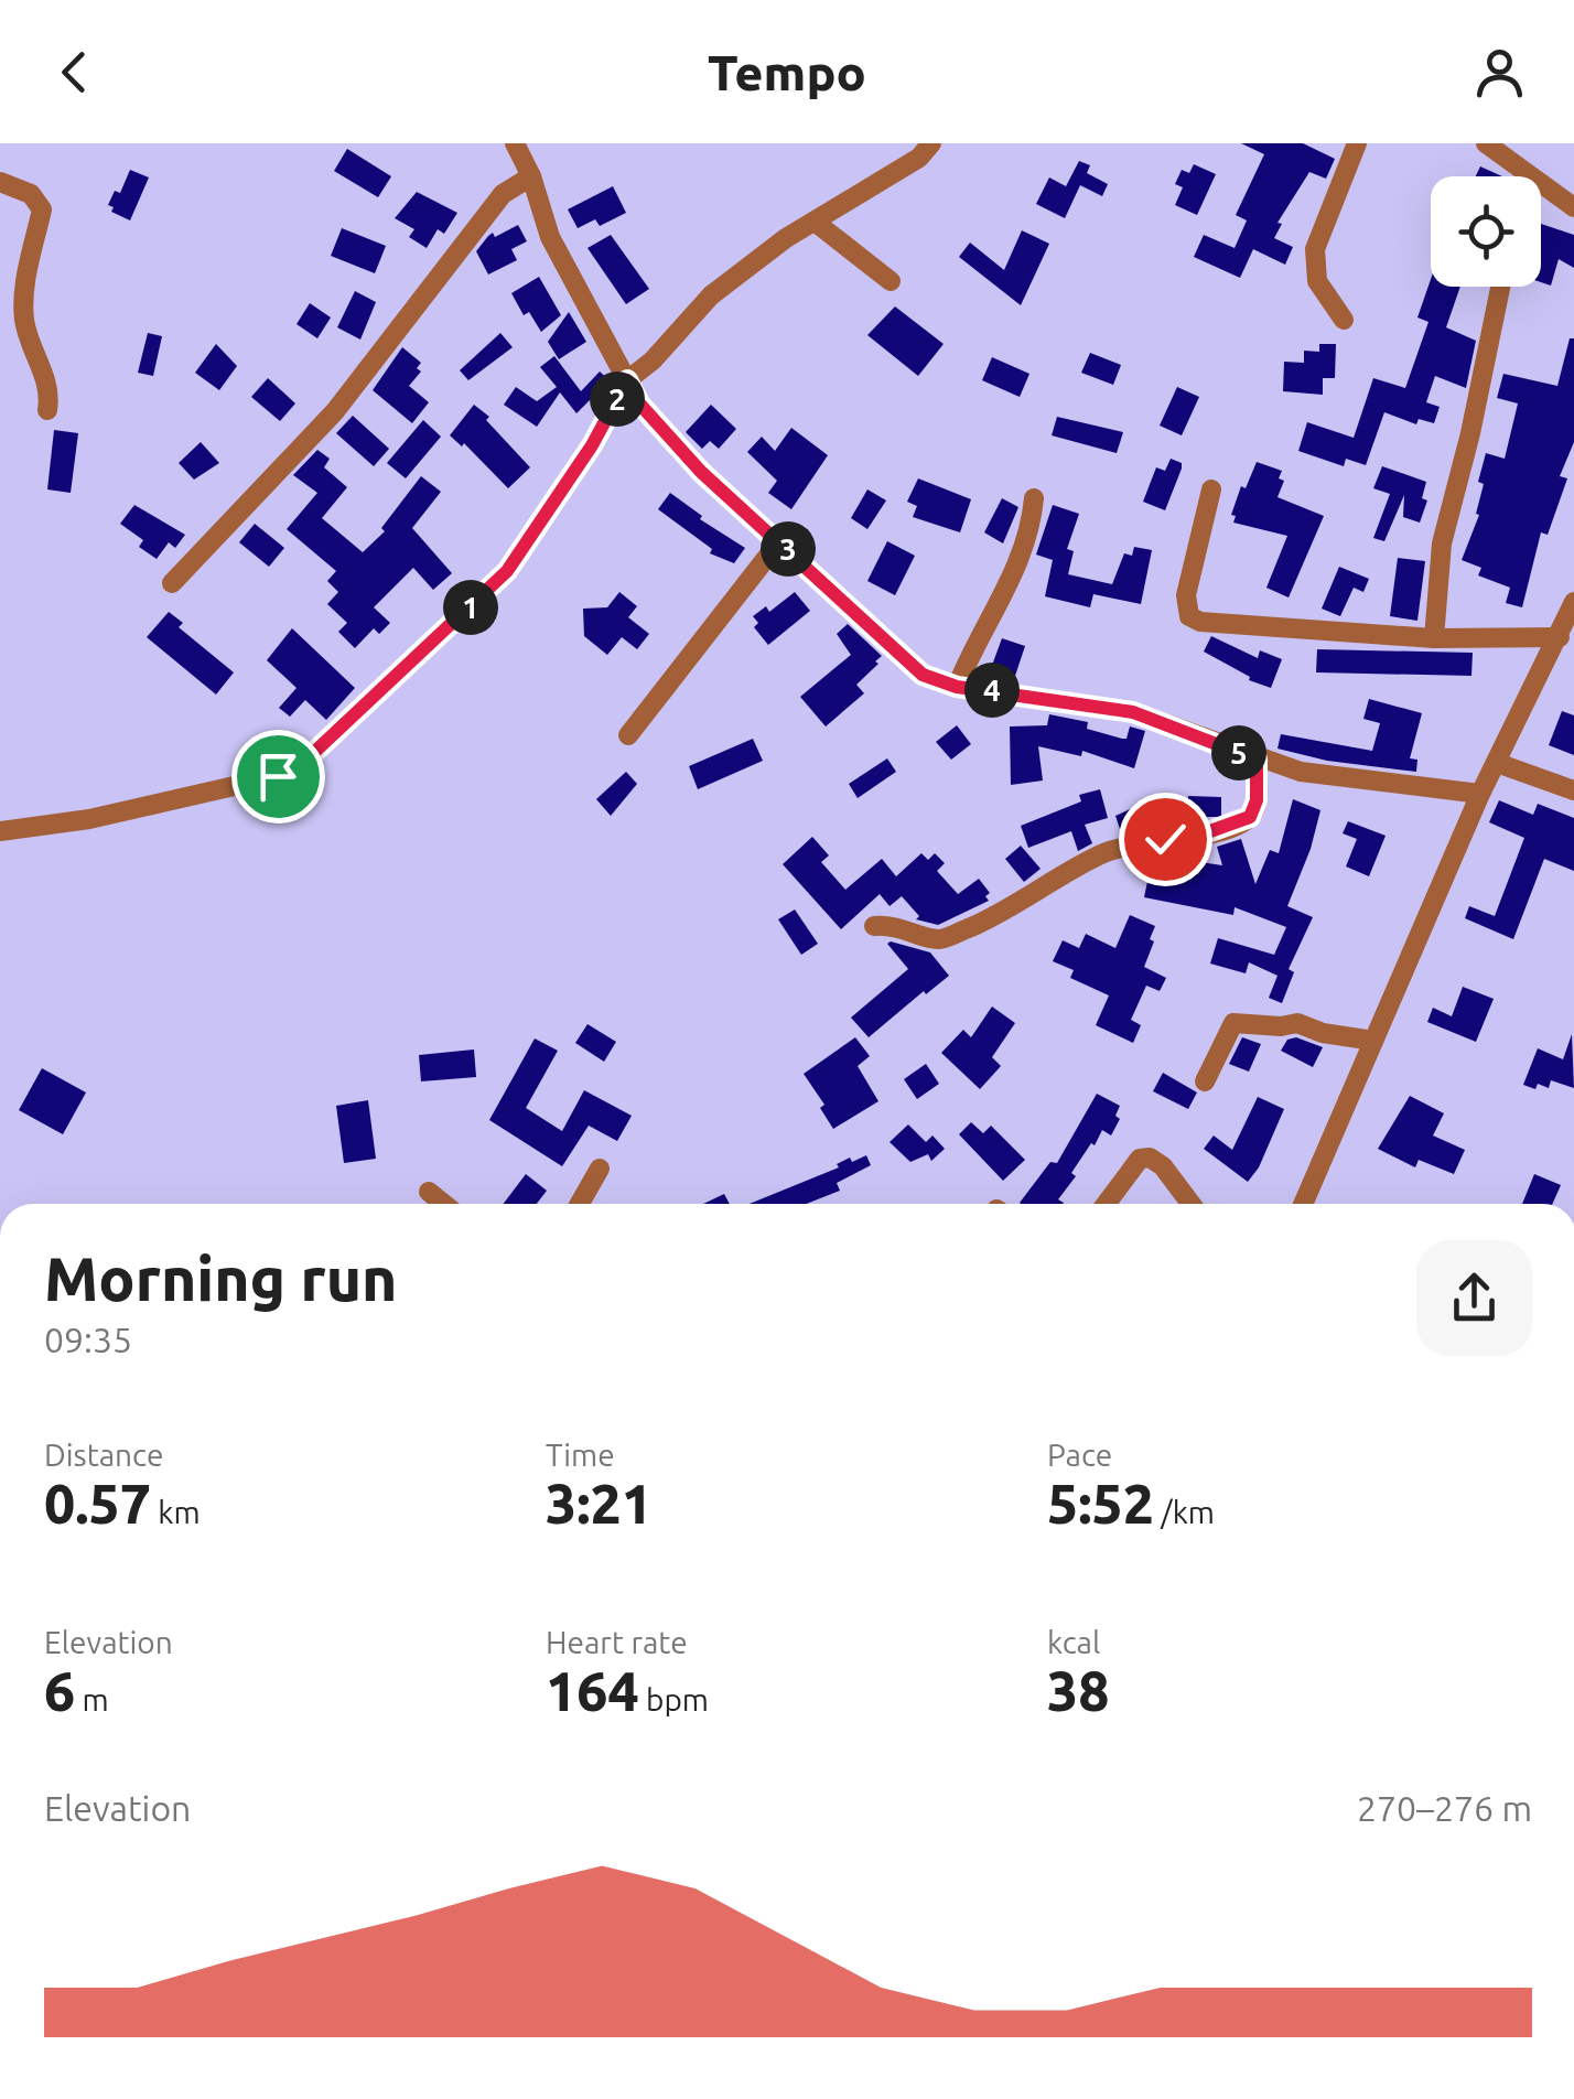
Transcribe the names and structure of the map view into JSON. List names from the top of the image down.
{
  "page": {
    "header": "Tempo",
    "pins": [
      "2",
      "3",
      "1",
      "4",
      "5"
    ],
    "heading": ["Morning run", "09:35"],
    "stats": [
      ["Distance", "0.57 km"],
      ["Time", "3:21"],
      ["Pace", "5:52 /km"],
      ["Elevation", "6 m"],
      ["Heart rate", "164 bpm"],
      ["kcal", "38"]
    ],
    "chart": ["Elevation", "270–276 m"]
  }
}
